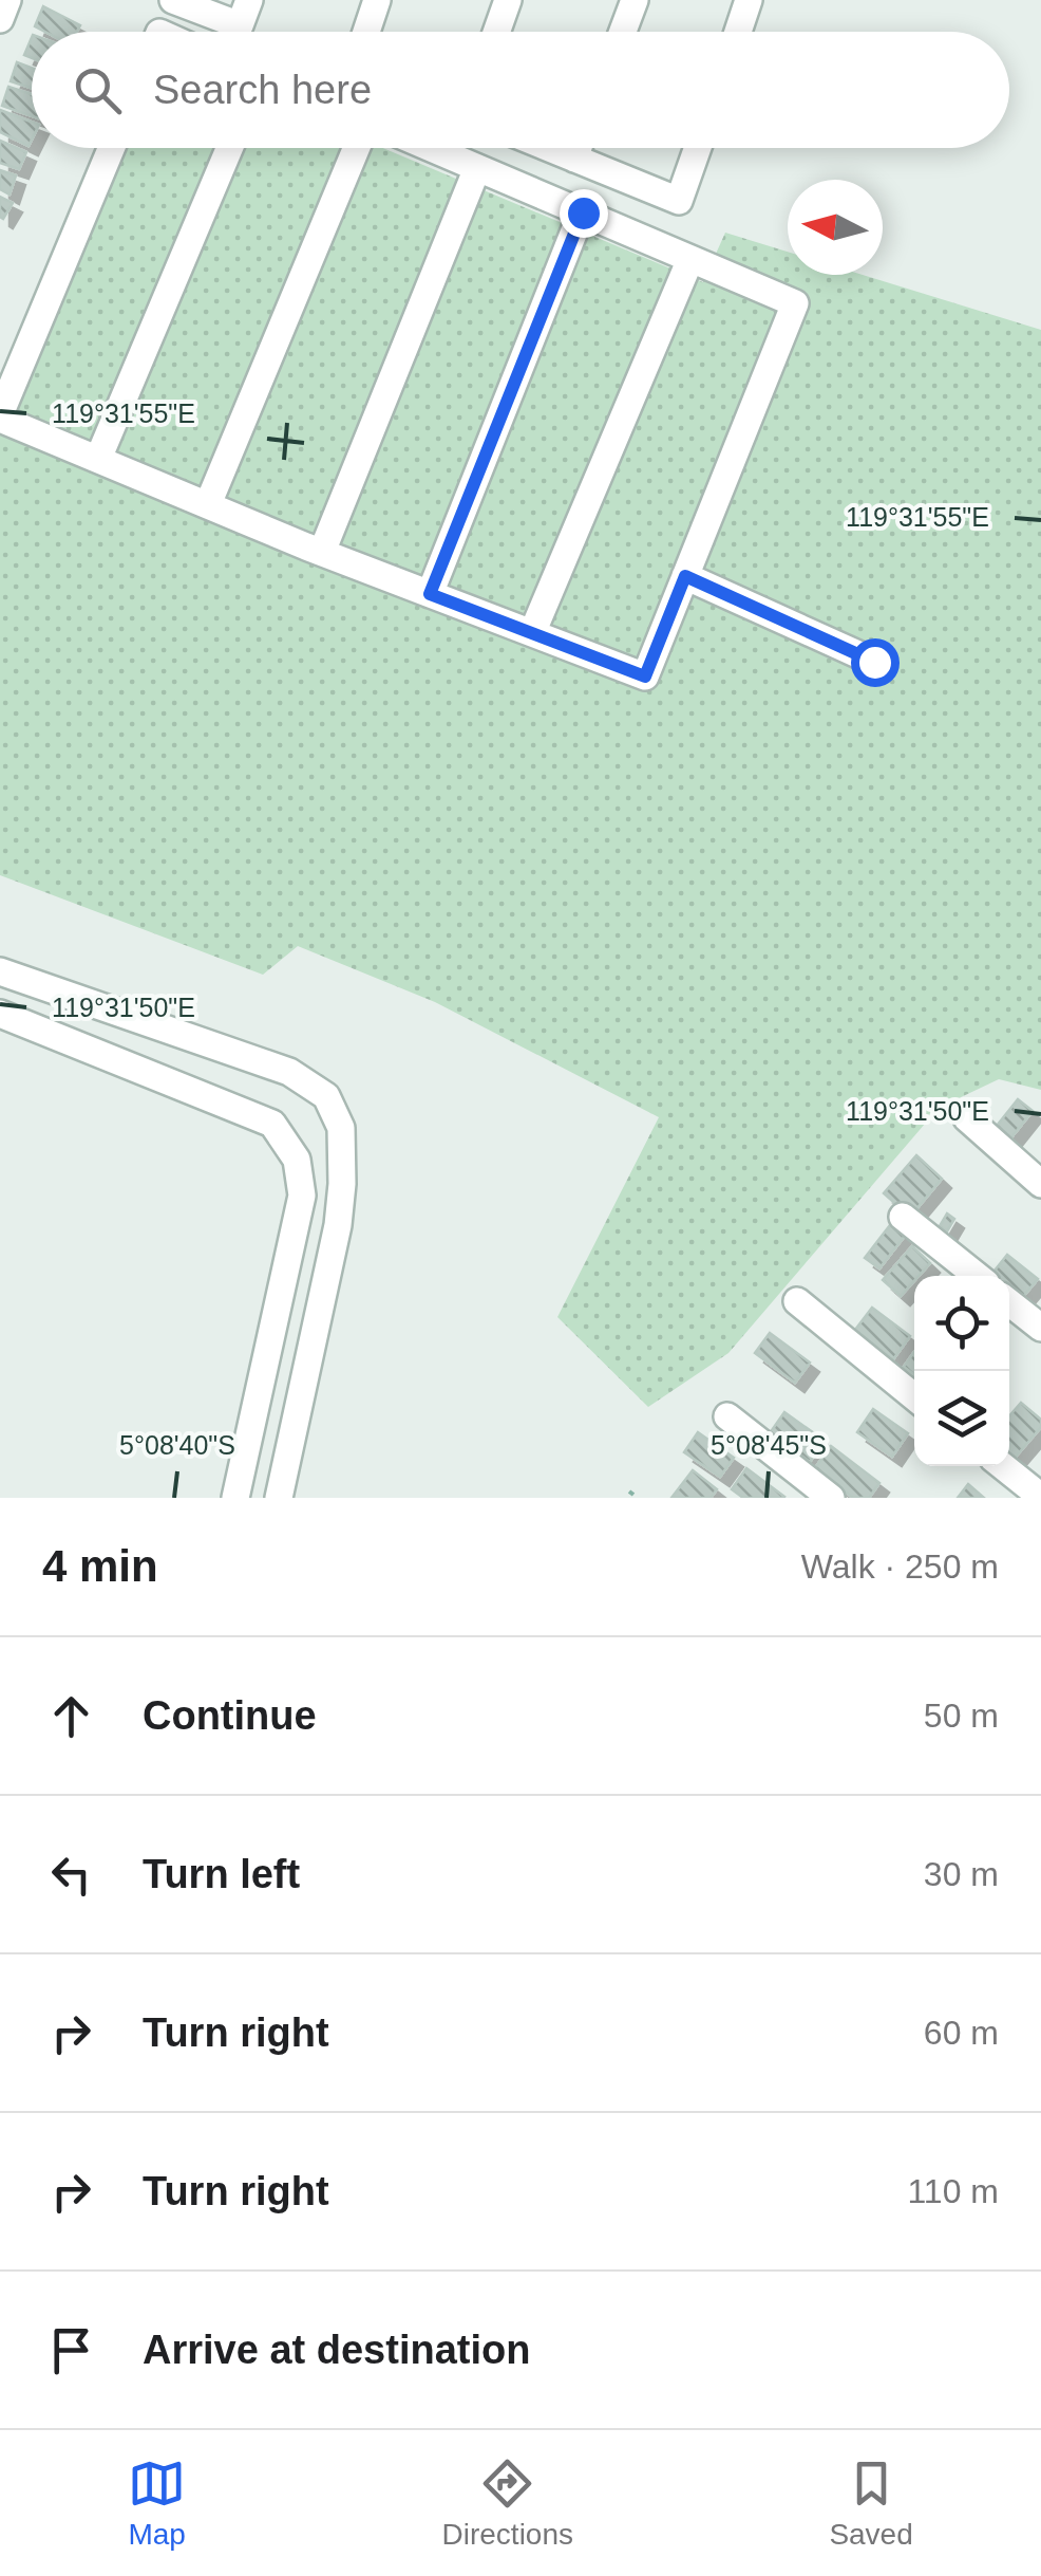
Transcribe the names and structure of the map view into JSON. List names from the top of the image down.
{
  "north": "left",
  "page": {
    "search": "Search here",
    "heading": ["4 min", "Walk · 250 m"],
    "list": [
      ["Continue", "50 m"],
      ["Turn left", "30 m"],
      ["Turn right", "60 m"],
      ["Turn right", "110 m"],
      "Arrive at destination"
    ],
    "nav": ["Map", "Directions", "Saved"]
  },
  "coordinates": [
    "119°31'55\"E",
    "119°31'50\"E",
    "5°08'40\"S",
    "5°08'45\"S"
  ]
}
